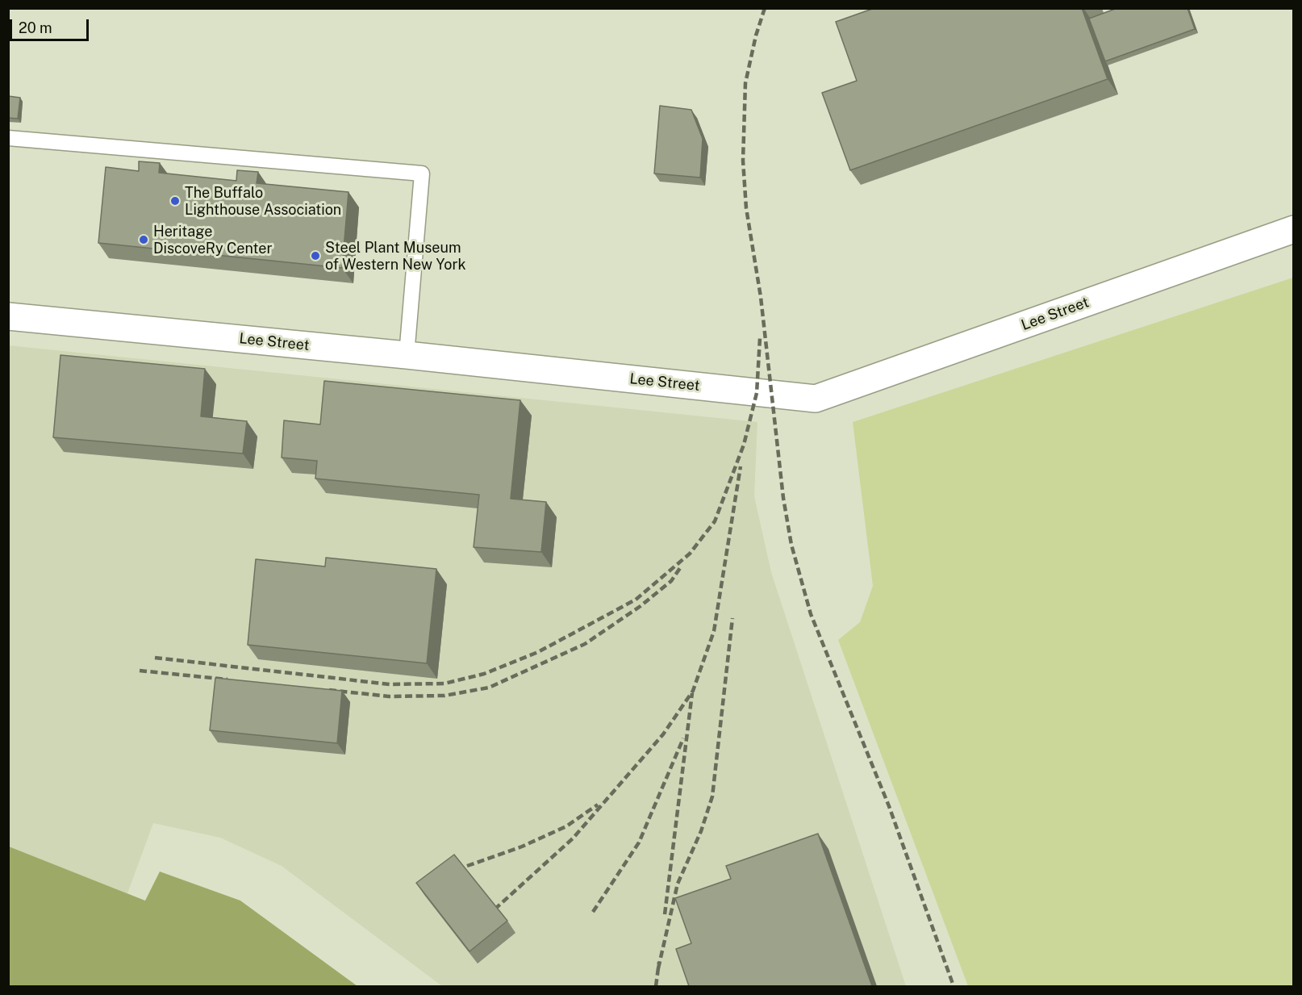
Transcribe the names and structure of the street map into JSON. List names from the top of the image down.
{
  "streets": {
    "street": ["Lee Street"]
  },
  "places": ["The Buffalo Lighthouse Association", "Heritage DiscoveRy Center", "Steel Plant Museum of Western New York"],
  "scale_bar": "20 m"
}
